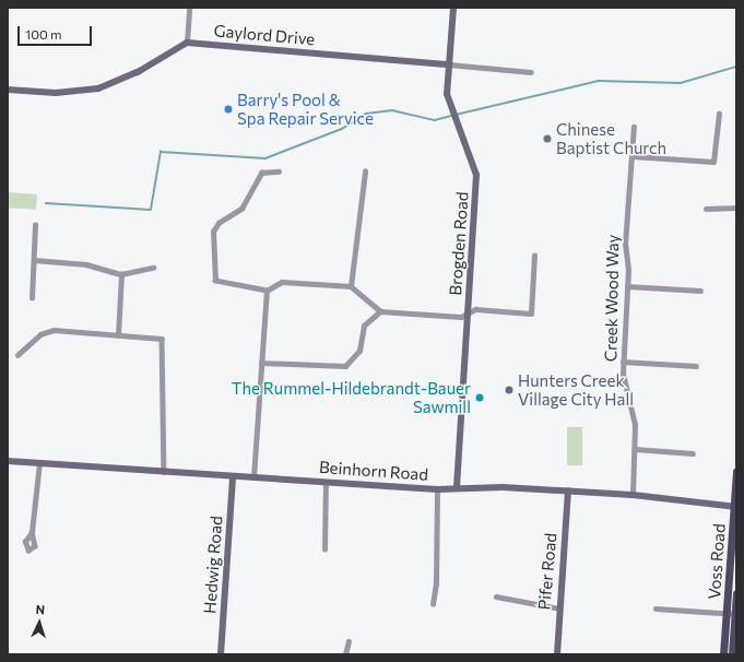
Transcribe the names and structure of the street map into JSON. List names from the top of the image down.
{
  "streets": {
    "main road": ["Voss Road"],
    "street": [
      "Gaylord Drive",
      "Brogden Road",
      "Creek Wood Way",
      "Beinhorn Road",
      "Hedwig Road",
      "Pifer Road"
    ]
  },
  "crossings": [
    ["Gaylord Drive", "Brogden Road"],
    ["Brogden Road", "Beinhorn Road"],
    ["Creek Wood Way", "Beinhorn Road"],
    ["Beinhorn Road", "Voss Road"],
    ["Beinhorn Road", "Hedwig Road"],
    ["Beinhorn Road", "Pifer Road"]
  ],
  "places": [
    "Barry's Pool & Spa Repair Service",
    "Chinese Baptist Church",
    "Hunters Creek Village City Hall",
    "The Rummel-Hildebrandt-Bauer Sawmill"
  ],
  "scale_bar": "100 m",
  "north": "top"
}
